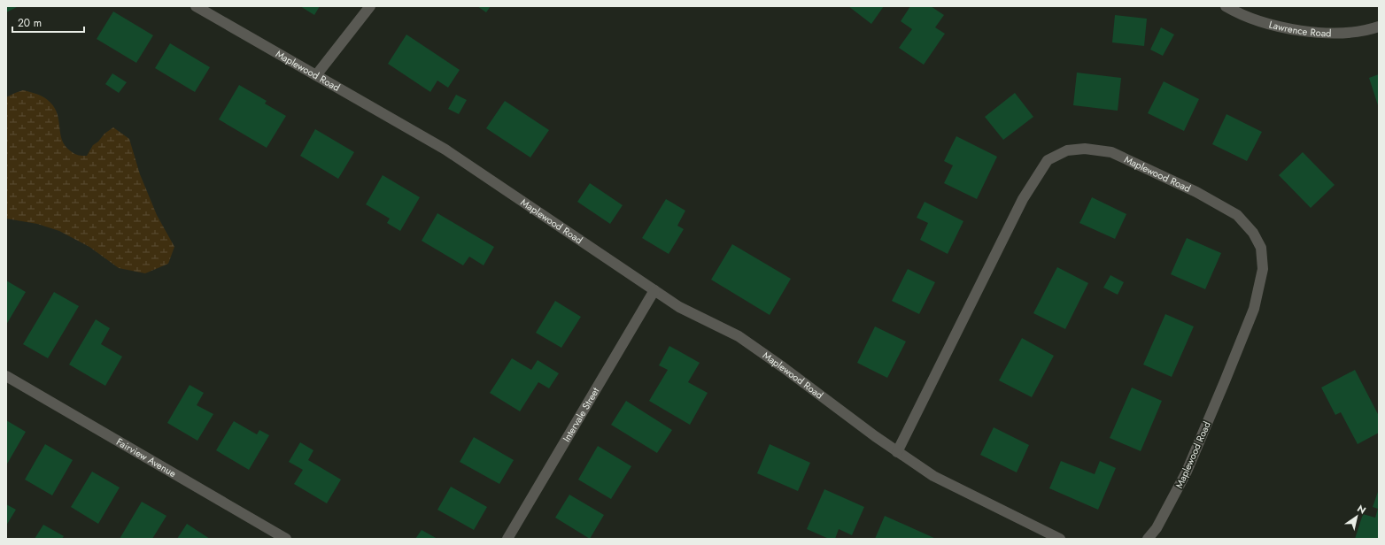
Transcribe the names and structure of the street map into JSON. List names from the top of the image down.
{
  "streets": {
    "street": [
      "Lawrence Road",
      "Maplewood Road",
      "Intervale Street",
      "Fairview Avenue"
    ]
  },
  "crossings": [
    ["Maplewood Road", "Intervale Street"]
  ],
  "scale_bar": "20 m",
  "north": "top right"
}
